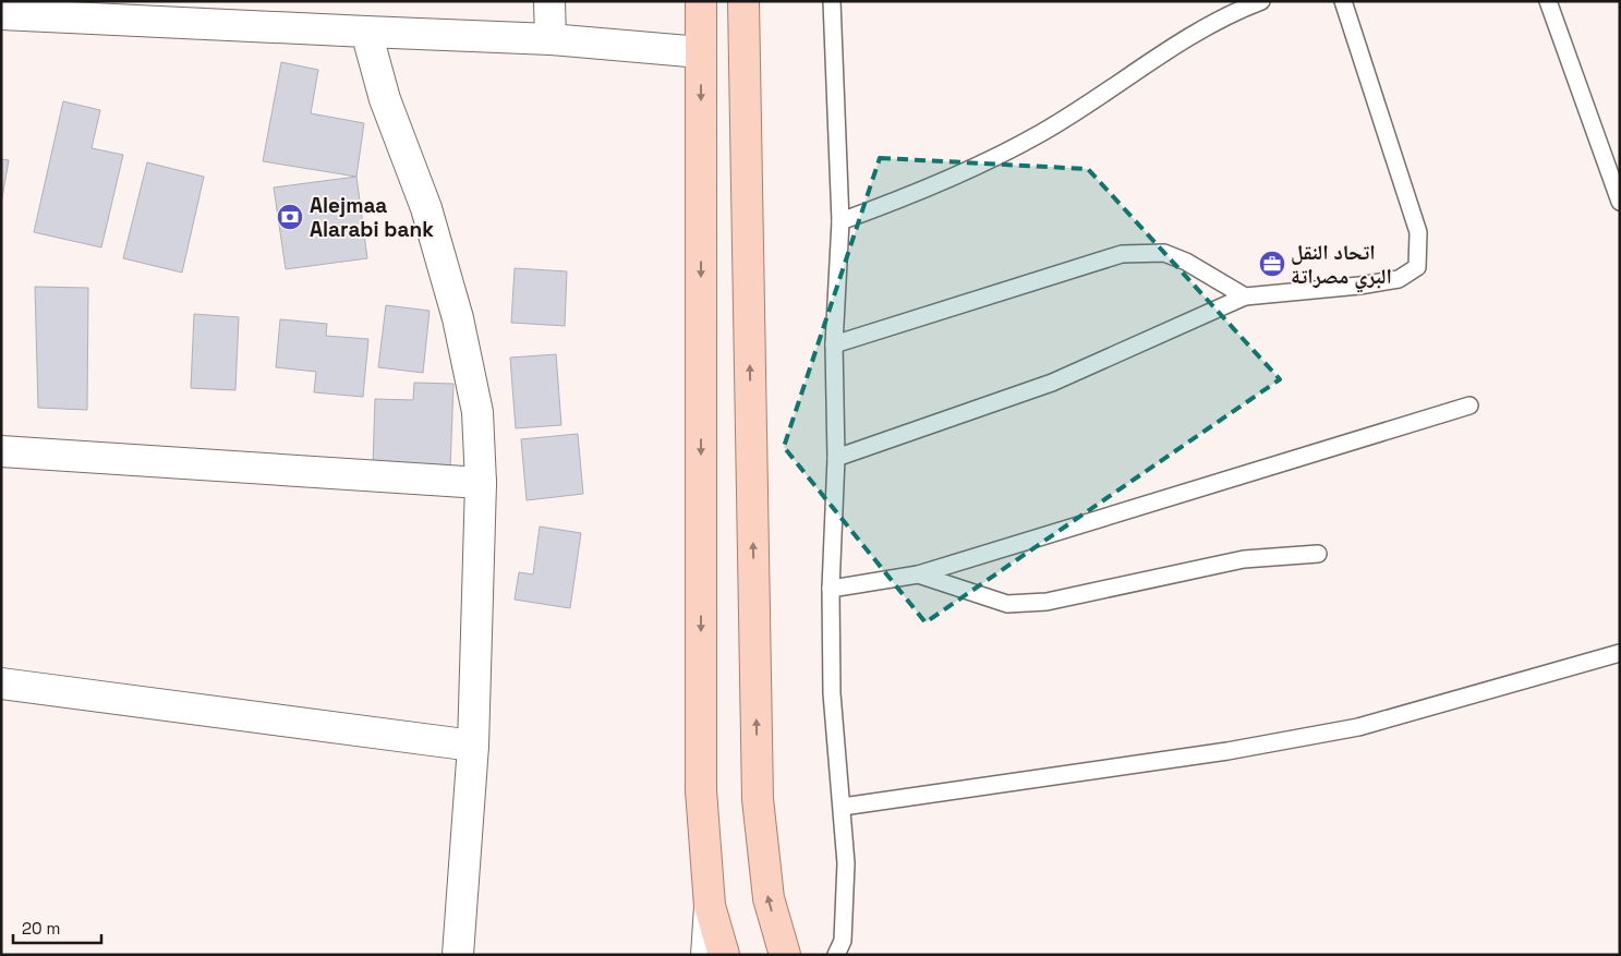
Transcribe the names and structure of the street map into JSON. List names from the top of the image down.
{
  "places": {
    "bank": ["Alejmaa Alarabi bank"],
    "office": ["اتحاد النقل البري مصراتة"]
  },
  "scale_bar": "20 m"
}
